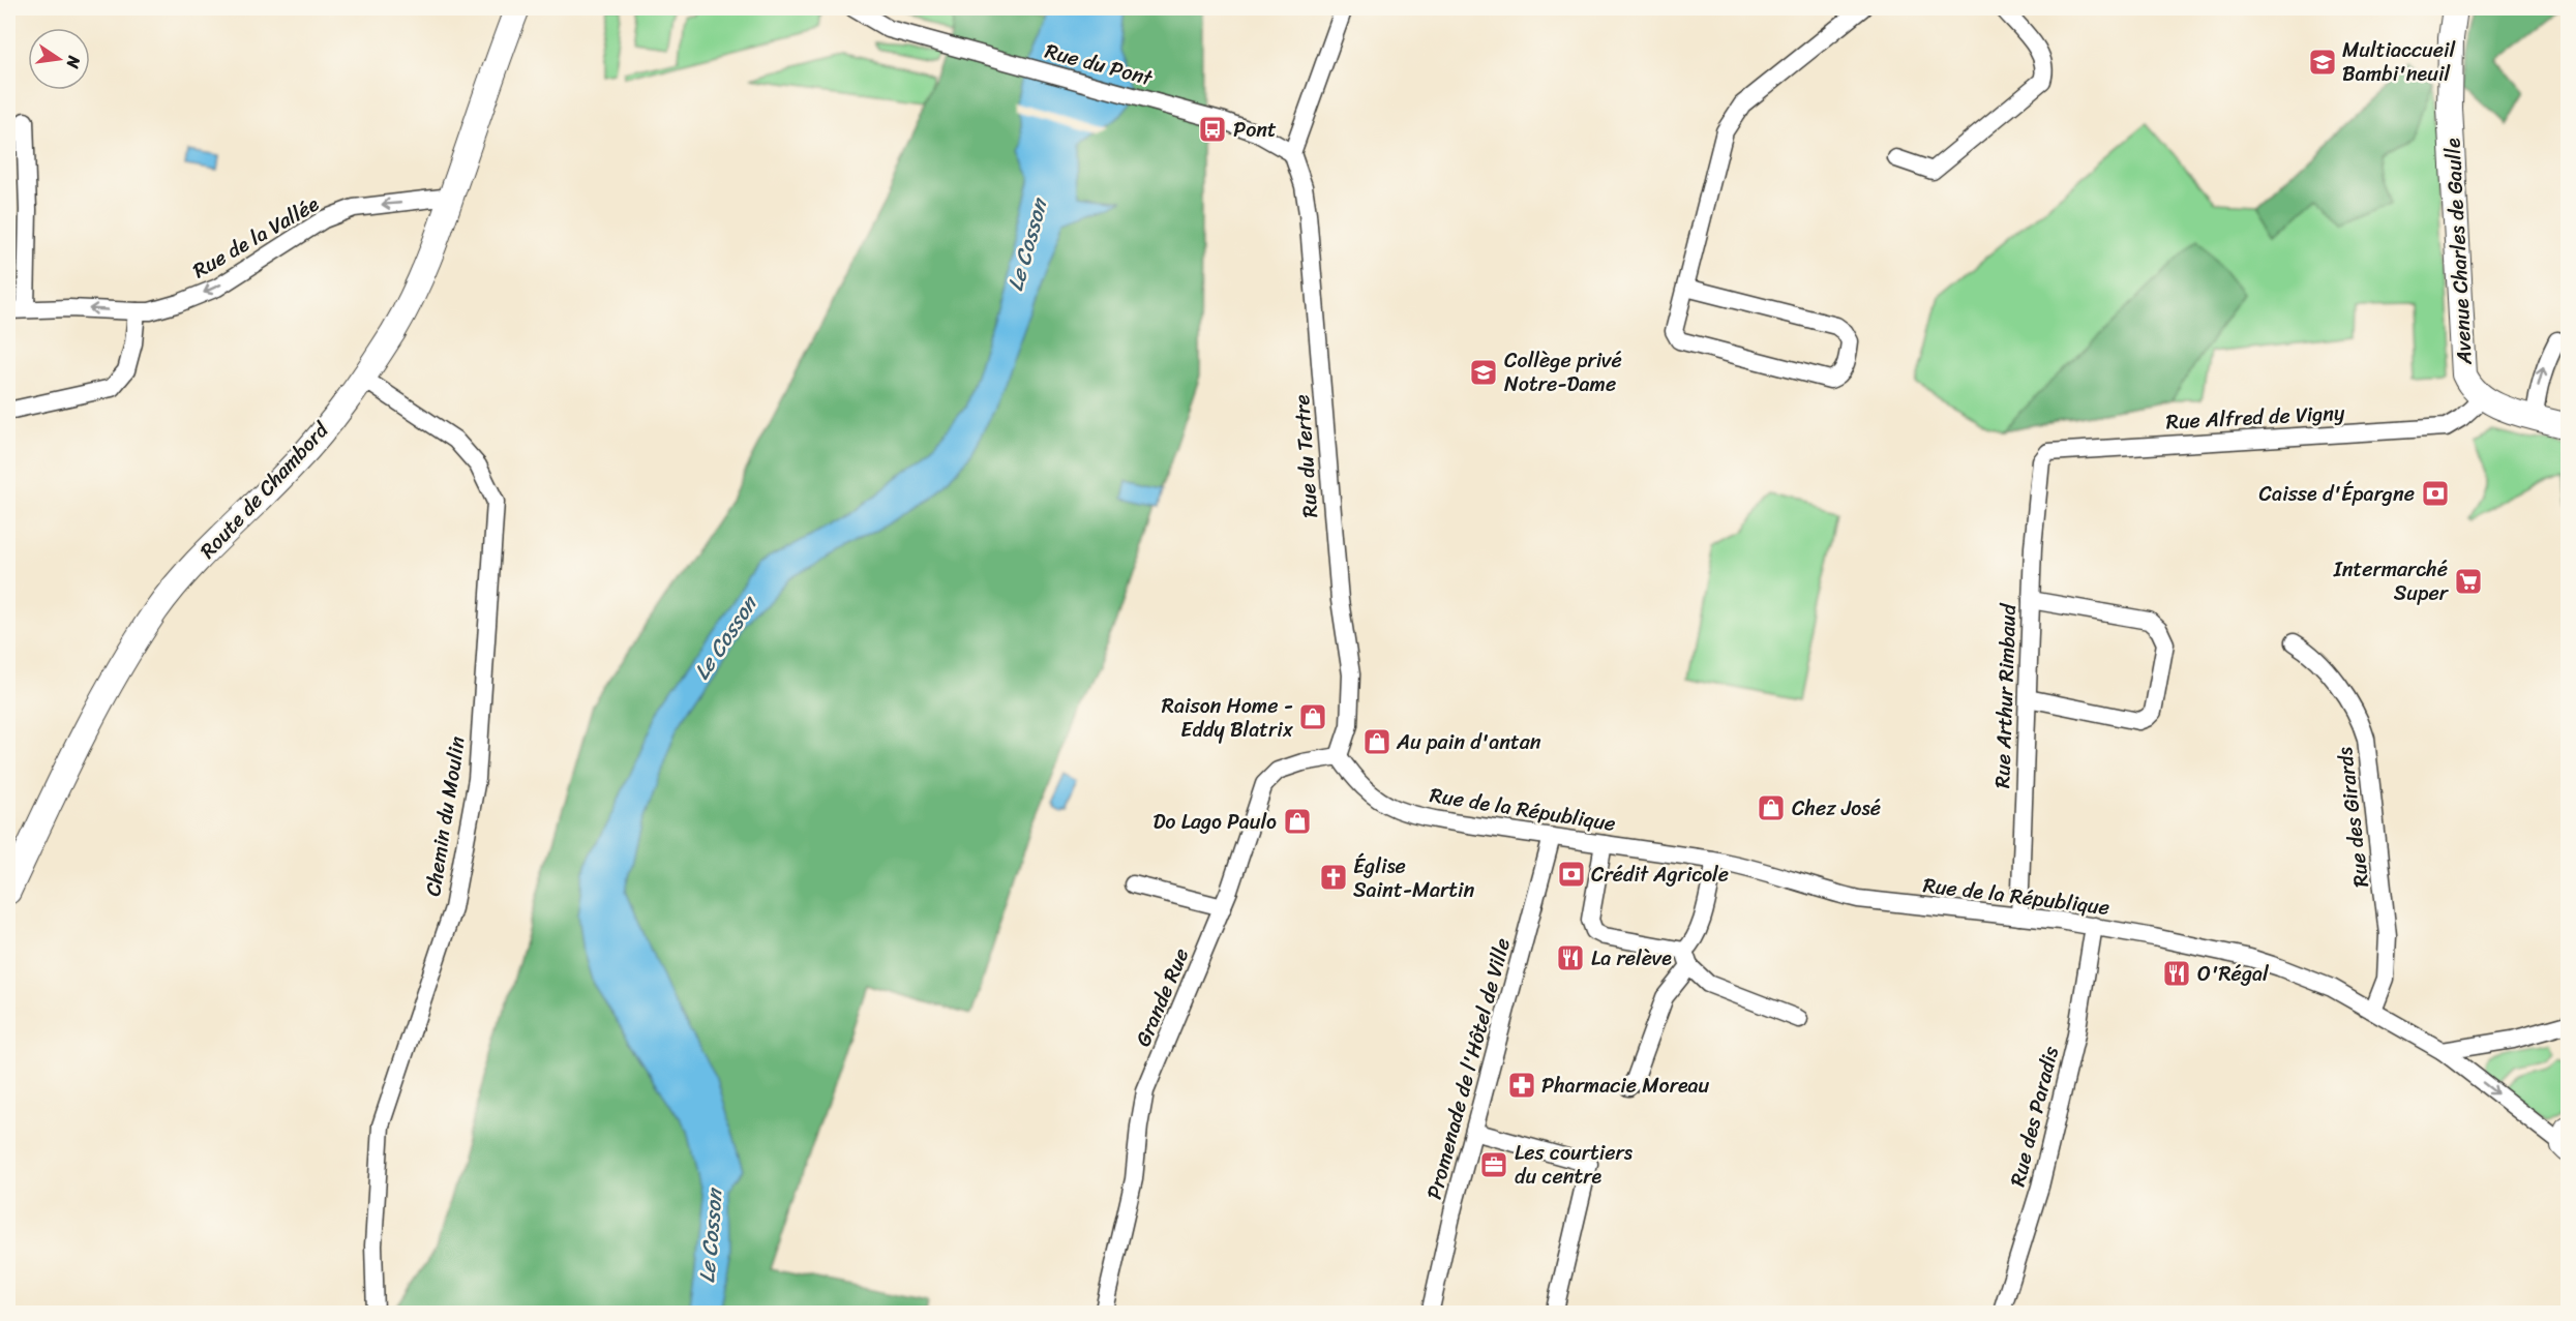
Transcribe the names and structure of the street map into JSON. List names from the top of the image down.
{
  "streets": {
    "main road": ["Avenue Charles de Gaulle", "Route de Chambord"],
    "street": [
      "Rue du Pont",
      "Rue de la Vallée",
      "Rue Alfred de Vigny",
      "Rue du Tertre",
      "Rue Arthur Rimbaud",
      "Rue de la République",
      "Chemin du Moulin",
      "Rue des Girards",
      "Grande Rue",
      "Promenade de l'Hôtel de Ville",
      "Rue des Paradis"
    ]
  },
  "crossings": [
    ["Rue du Pont", "Rue du Tertre"],
    ["Rue de la Vallée", "Route de Chambord"],
    ["Avenue Charles de Gaulle", "Rue Alfred de Vigny"],
    ["Rue Alfred de Vigny", "Rue Arthur Rimbaud"],
    ["Rue du Tertre", "Rue de la République"],
    ["Rue du Tertre", "Grande Rue"],
    ["Route de Chambord", "Chemin du Moulin"],
    ["Rue Arthur Rimbaud", "Rue de la République"],
    ["Rue de la République", "Rue des Girards"],
    ["Rue de la République", "Grande Rue"],
    ["Rue de la République", "Promenade de l'Hôtel de Ville"],
    ["Rue de la République", "Rue des Paradis"]
  ],
  "one_way": ["Rue de la Vallée"],
  "water": ["Le Cosson"],
  "places": {
    "school or university": ["Multiaccueil Bambi'neuil", "Collège privé Notre-Dame"],
    "bus stop": ["Pont"],
    "bank": ["Caisse d'Épargne", "Crédit Agricole"],
    "supermarket": ["Intermarché Super"],
    "shop": [
      "Raison Home - Eddy Blatrix",
      "Au pain d'antan",
      "Chez José",
      "Do Lago Paulo"
    ],
    "church": ["Église Saint-Martin"],
    "restaurant": ["La relève", "O'Régal"],
    "pharmacy": ["Pharmacie Moreau"],
    "office": ["Les courtiers du centre"]
  },
  "north": "right"
}
